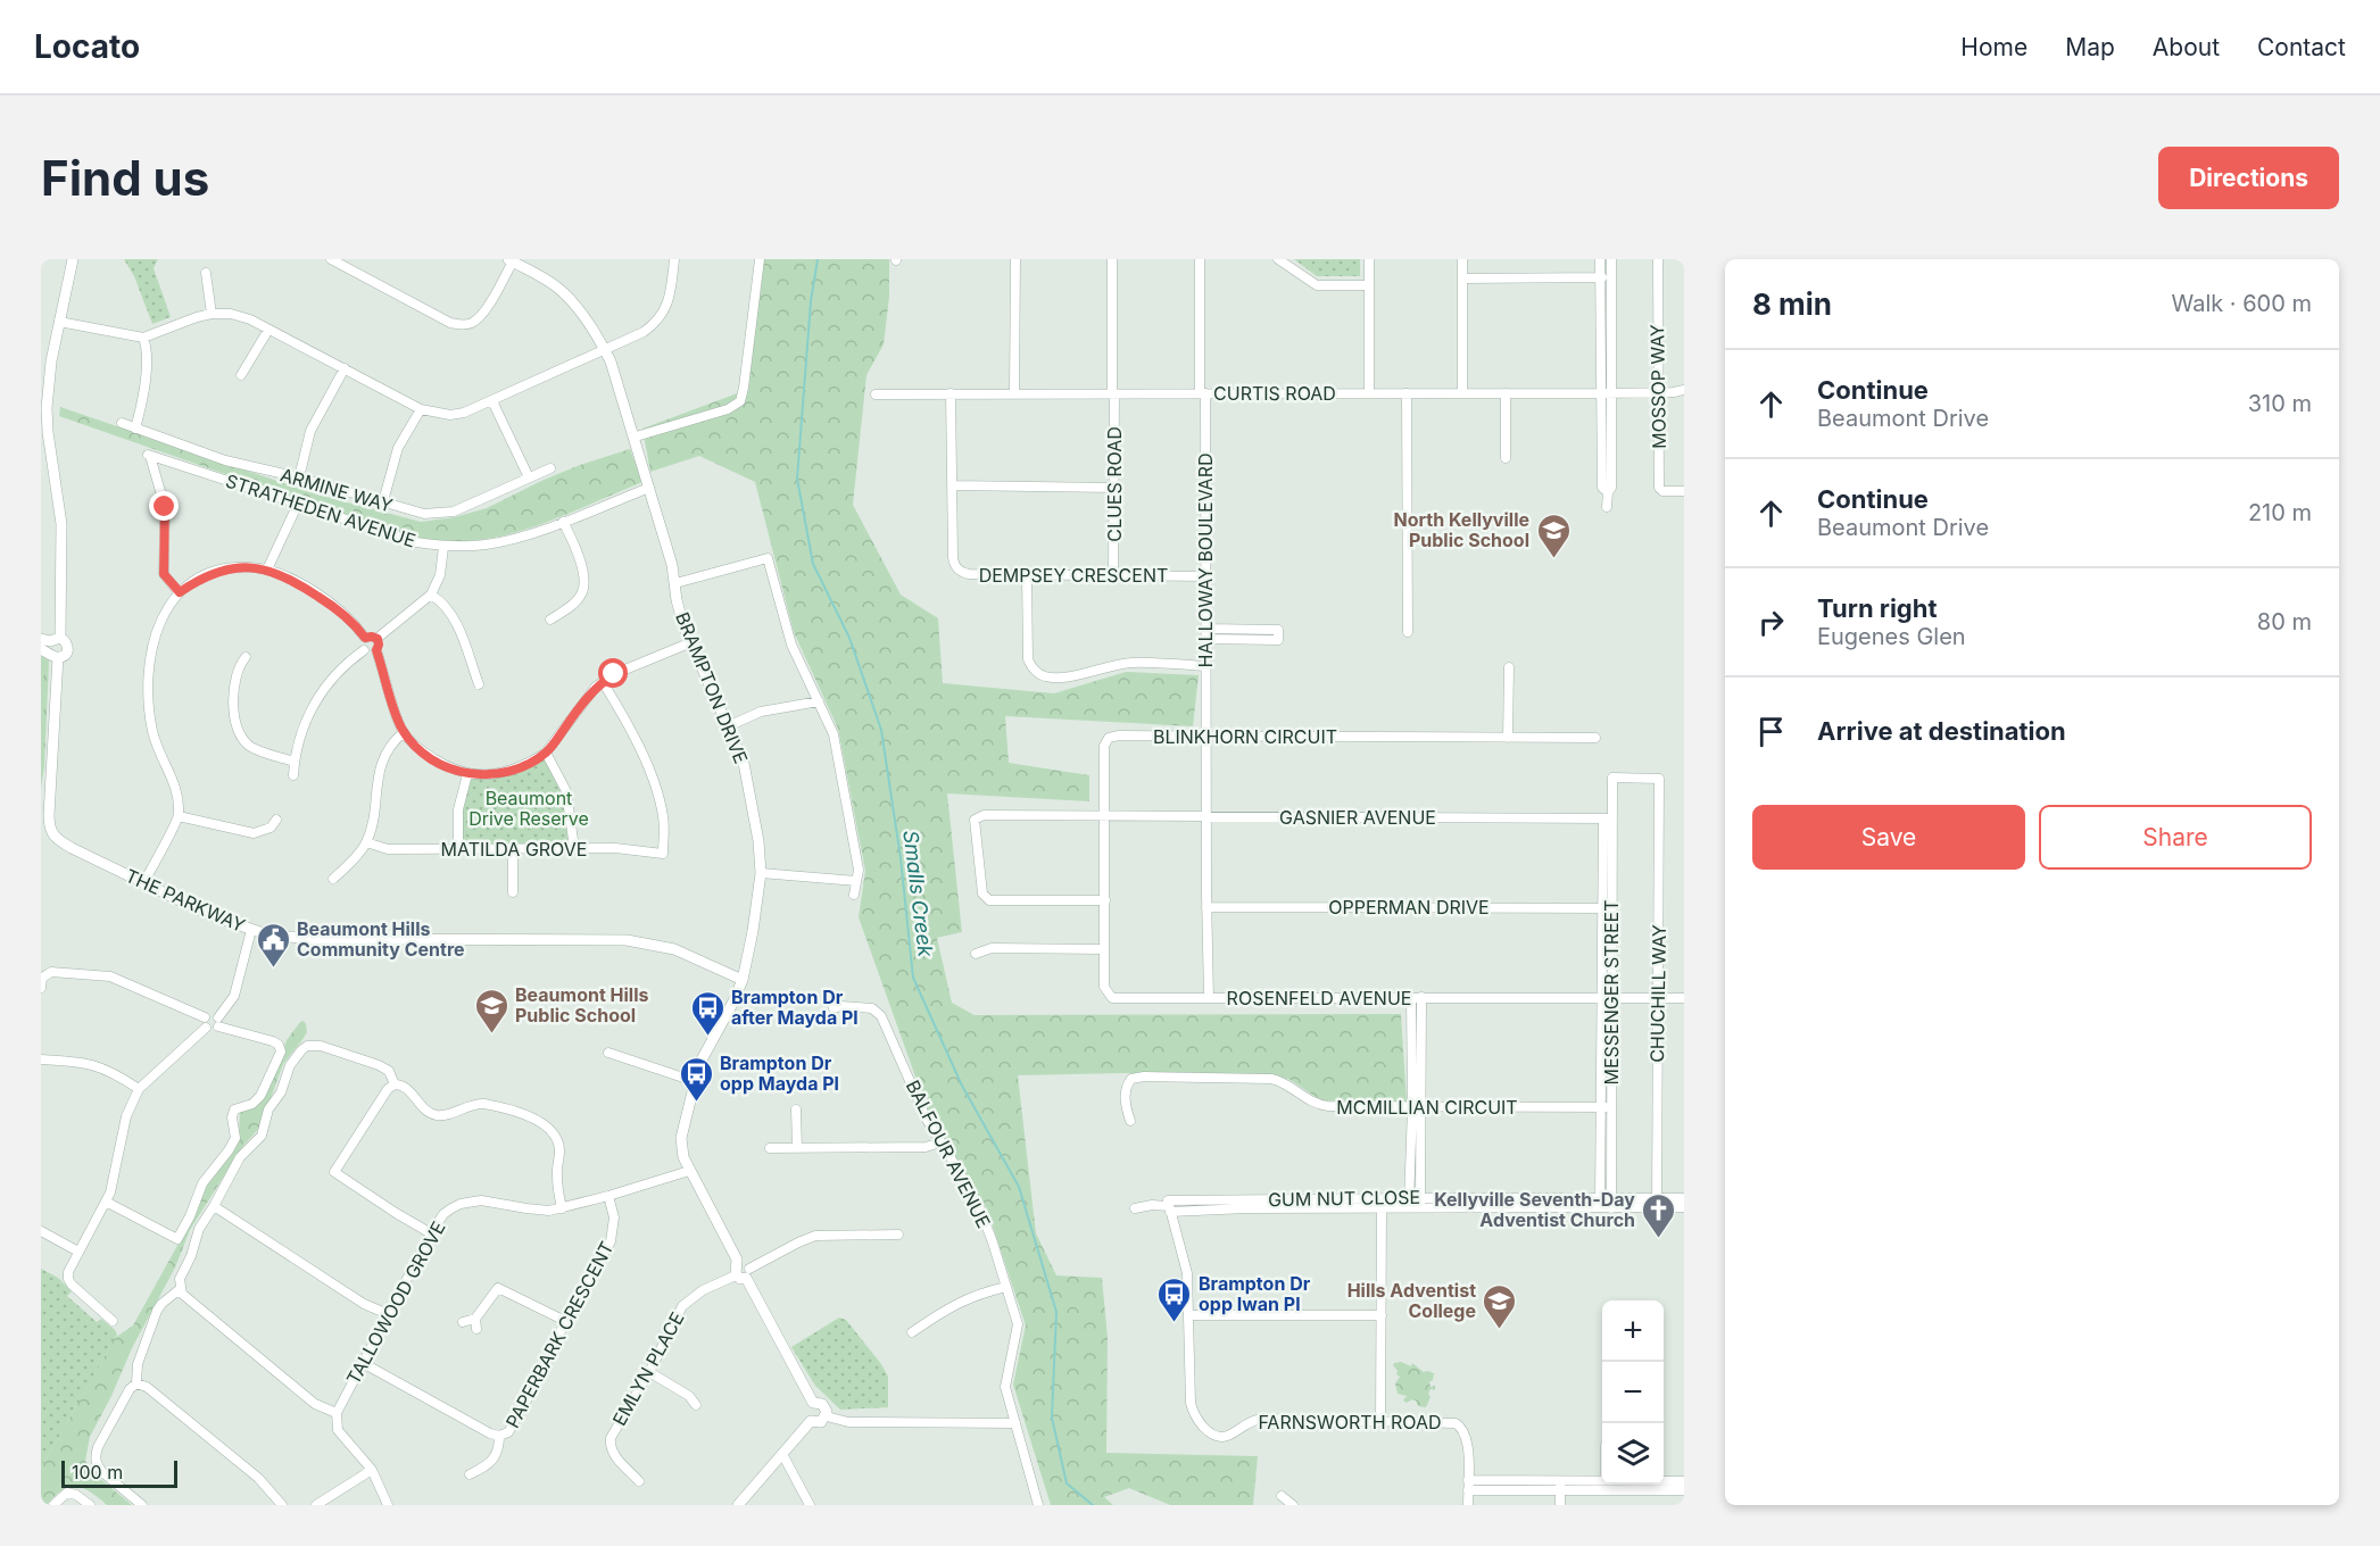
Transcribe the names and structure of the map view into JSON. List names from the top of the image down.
{
  "streets": {
    "street": [
      "MOSSOP WAY",
      "CURTIS ROAD",
      "CLUES ROAD",
      "ARMINE WAY",
      "STRATHEDEN AVENUE",
      "HALLOWAY BOULEVARD",
      "DEMPSEY CRESCENT",
      "BRAMPTON DRIVE",
      "BLINKHORN CIRCUIT",
      "GASNIER AVENUE",
      "MATILDA GROVE",
      "THE PARKWAY",
      "OPPERMAN DRIVE",
      "MESSENGER STREET",
      "CHUCHILL WAY",
      "ROSENFELD AVENUE",
      "MCMILLIAN CIRCUIT",
      "BALFOUR AVENUE",
      "GUM NUT CLOSE",
      "TALLOWOOD GROVE",
      "PAPERBARK CRESCENT",
      "EMLYN PLACE",
      "FARNSWORTH ROAD"
    ]
  },
  "crossings": [
    ["MOSSOP WAY", "CURTIS ROAD"],
    ["CURTIS ROAD", "CLUES ROAD"],
    ["CURTIS ROAD", "HALLOWAY BOULEVARD"],
    ["CURTIS ROAD", "DEMPSEY CRESCENT"],
    ["CLUES ROAD", "DEMPSEY CRESCENT"],
    ["STRATHEDEN AVENUE", "BRAMPTON DRIVE"],
    ["HALLOWAY BOULEVARD", "DEMPSEY CRESCENT"],
    ["HALLOWAY BOULEVARD", "BLINKHORN CIRCUIT"],
    ["HALLOWAY BOULEVARD", "GASNIER AVENUE"],
    ["HALLOWAY BOULEVARD", "ROSENFELD AVENUE"],
    ["BRAMPTON DRIVE", "THE PARKWAY"],
    ["BRAMPTON DRIVE", "TALLOWOOD GROVE"],
    ["BRAMPTON DRIVE", "EMLYN PLACE"],
    ["BLINKHORN CIRCUIT", "GASNIER AVENUE"],
    ["BLINKHORN CIRCUIT", "ROSENFELD AVENUE"],
    ["GASNIER AVENUE", "MESSENGER STREET"],
    ["GASNIER AVENUE", "ROSENFELD AVENUE"],
    ["OPPERMAN DRIVE", "MESSENGER STREET"],
    ["OPPERMAN DRIVE", "ROSENFELD AVENUE"],
    ["MESSENGER STREET", "CHUCHILL WAY"],
    ["MESSENGER STREET", "ROSENFELD AVENUE"],
    ["MESSENGER STREET", "MCMILLIAN CIRCUIT"],
    ["MESSENGER STREET", "GUM NUT CLOSE"],
    ["CHUCHILL WAY", "ROSENFELD AVENUE"],
    ["CHUCHILL WAY", "GUM NUT CLOSE"],
    ["TALLOWOOD GROVE", "PAPERBARK CRESCENT"]
  ],
  "water": ["Smalls Creek"],
  "parks": ["Beaumont Drive Reserve"],
  "places": {
    "school or university": ["North Kellyville Public School", "Beaumont Hills Public School", "Hills Adventist College"],
    "public building": ["Beaumont Hills Community Centre"],
    "bus stop": ["Brampton Dr after Mayda Pl", "Brampton Dr opp Mayda Pl", "Brampton Dr opp Iwan Pl"],
    "church": ["Kellyville Seventh-Day Adventist Church"]
  },
  "scale_bar": "100 m",
  "page": {
    "header": "Locato",
    "nav": [
      "Home",
      "Map",
      "About",
      "Contact"
    ],
    "buttons": [
      "Directions",
      ["Save", "Share"]
    ],
    "title": "Find us",
    "heading": ["8 min", "Walk · 600 m"],
    "list": [
      ["Continue", "Beaumont Drive", "310 m"],
      ["Continue", "Beaumont Drive", "210 m"],
      ["Turn right", "Eugenes Glen", "80 m"],
      "Arrive at destination"
    ],
    "map_buttons": ["+", "−"],
    "scale": "100 m"
  }
}
